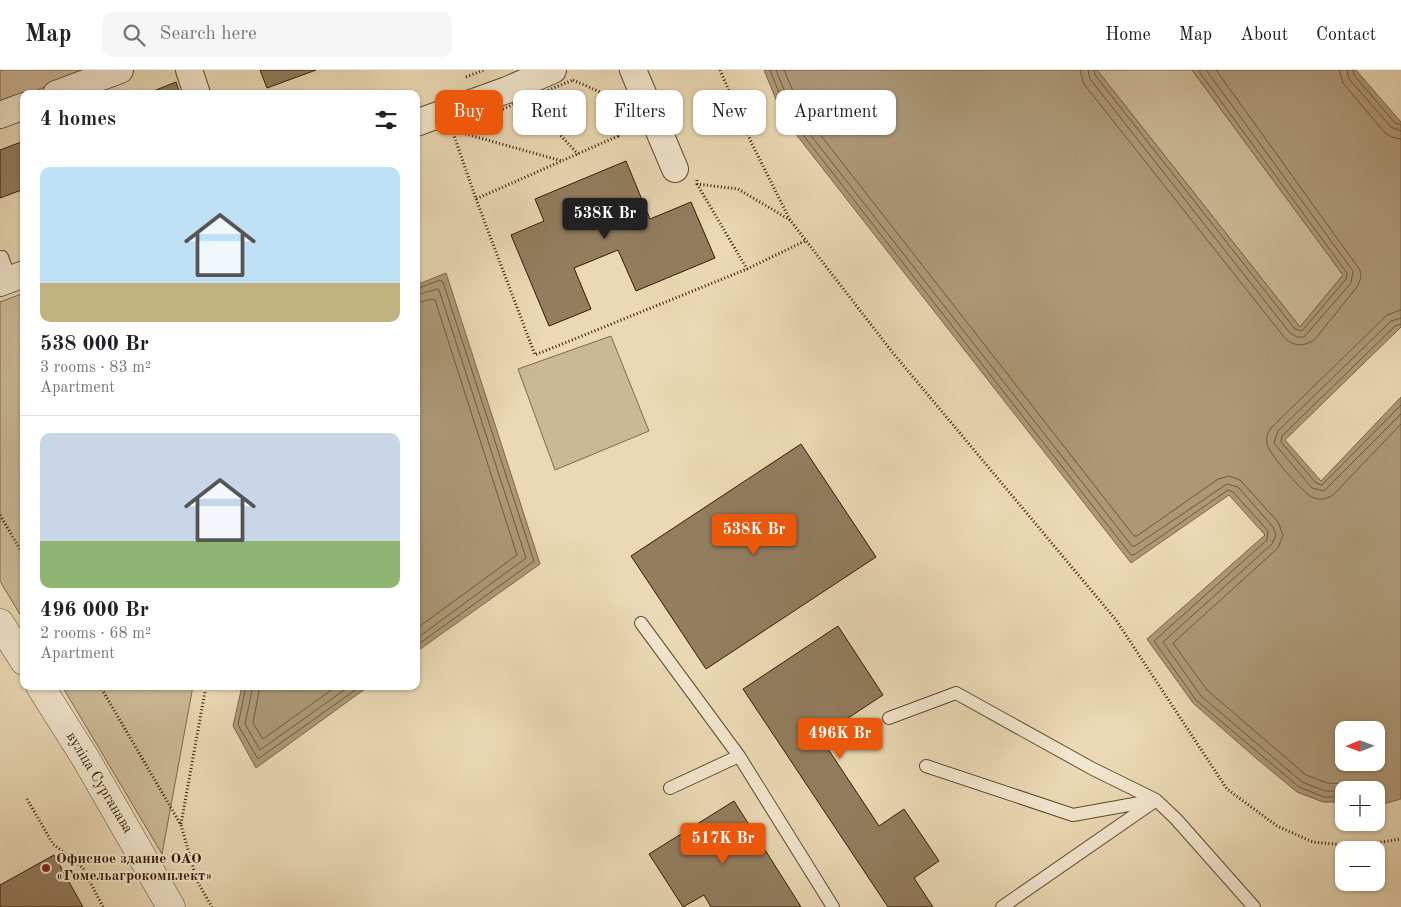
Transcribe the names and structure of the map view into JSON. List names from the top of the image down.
{
  "streets": {
    "street": ["вуліца Сурганава"]
  },
  "places": ["Офисное здание ОАО «Гомельагрокомплект»"],
  "north": "left",
  "page": {
    "header": "Map",
    "search": "Search here",
    "nav": [
      "Home",
      "Map",
      "About",
      "Contact"
    ],
    "chip": [
      "Buy",
      "Rent",
      "Filters",
      "New",
      "Apartment"
    ],
    "heading": "4 homes",
    "list": [
      {
        "name": "538 000 Br",
        "note": "3 rooms · 83 m² · Apartment"
      },
      {
        "name": "496 000 Br",
        "note": "2 rooms · 68 m² · Apartment"
      }
    ],
    "price": [
      "538K Br",
      "538K Br",
      "496K Br",
      "517K Br"
    ],
    "map_buttons": ["+", "−"]
  }
}
